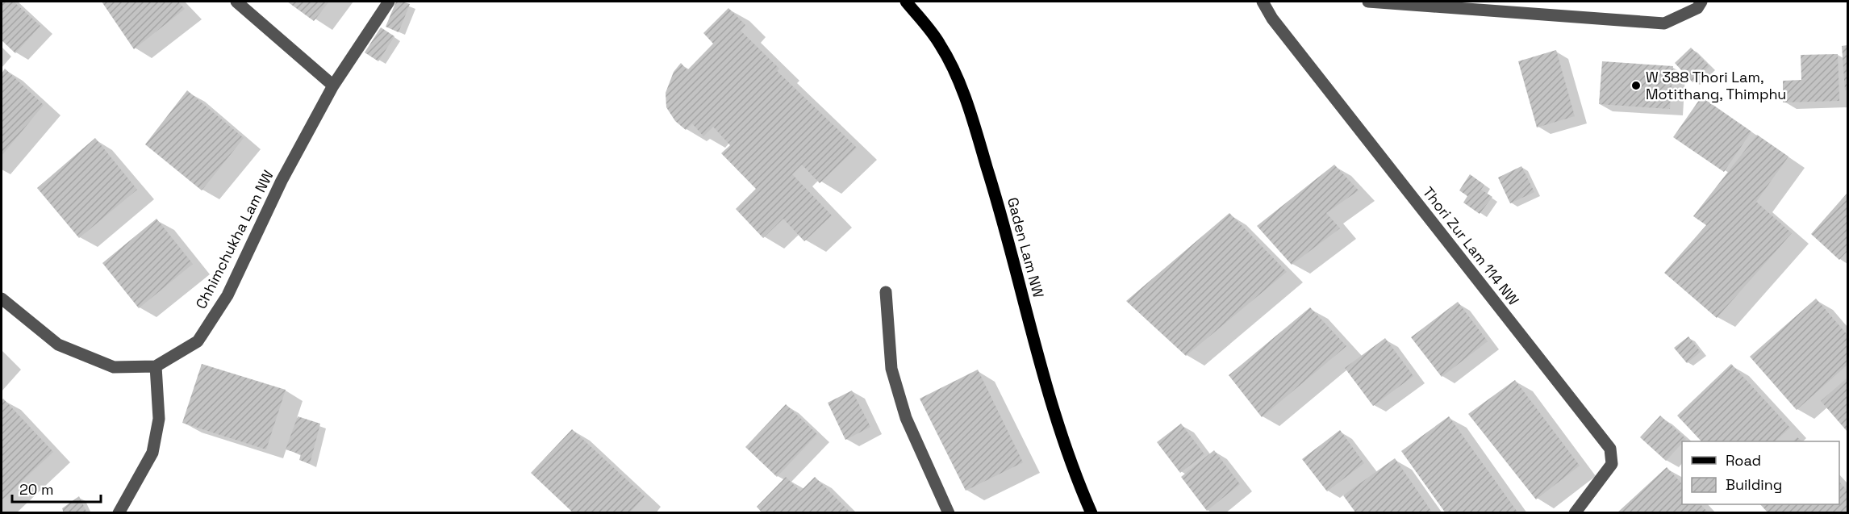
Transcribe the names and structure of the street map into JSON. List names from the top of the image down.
{
  "streets": {
    "main road": ["Gaden Lam NW"],
    "street": ["Chhimchukha Lam NW", "Thori Zur Lam 114 NW"]
  },
  "places": ["W 388 Thori Lam, Motithang, Thimphu"],
  "legend": ["Road", "Building"],
  "scale_bar": "20 m"
}
